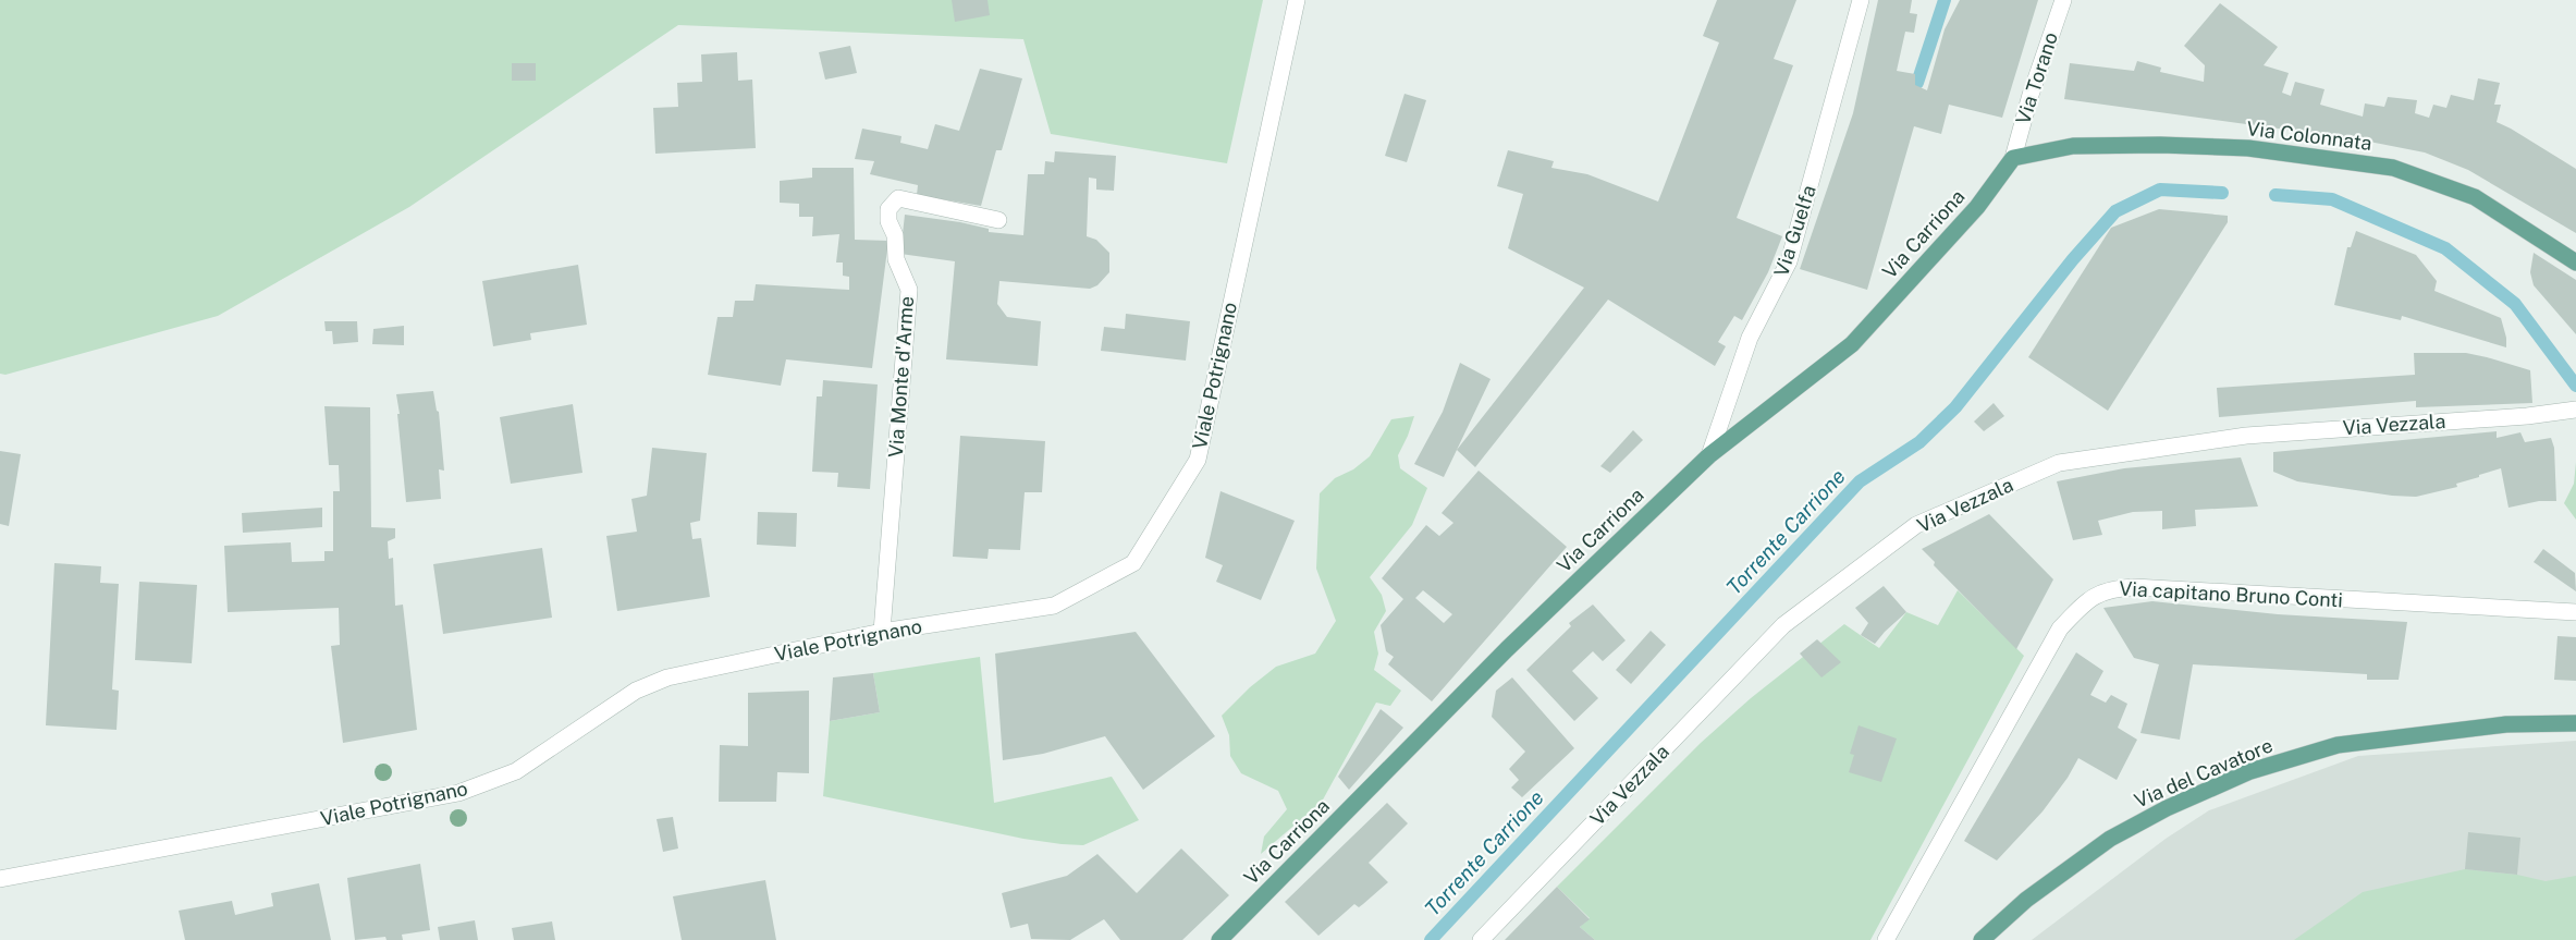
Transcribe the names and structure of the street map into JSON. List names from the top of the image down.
{
  "streets": {
    "main road": ["Via Colonnata", "Via Carriona", "Via del Cavatore"],
    "street": [
      "Via Torano",
      "Via Guelfa",
      "Viale Potrignano",
      "Via Monte d'Arme",
      "Via Vezzala",
      "Via capitano Bruno Conti"
    ]
  },
  "crossings": [
    ["Via Torano", "Via Colonnata"],
    ["Via Torano", "Via Carriona"],
    ["Via Colonnata", "Via Carriona"],
    ["Via Guelfa", "Via Carriona"],
    ["Viale Potrignano", "Via Monte d'Arme"]
  ],
  "water": ["Torrente Carrione"]
}
